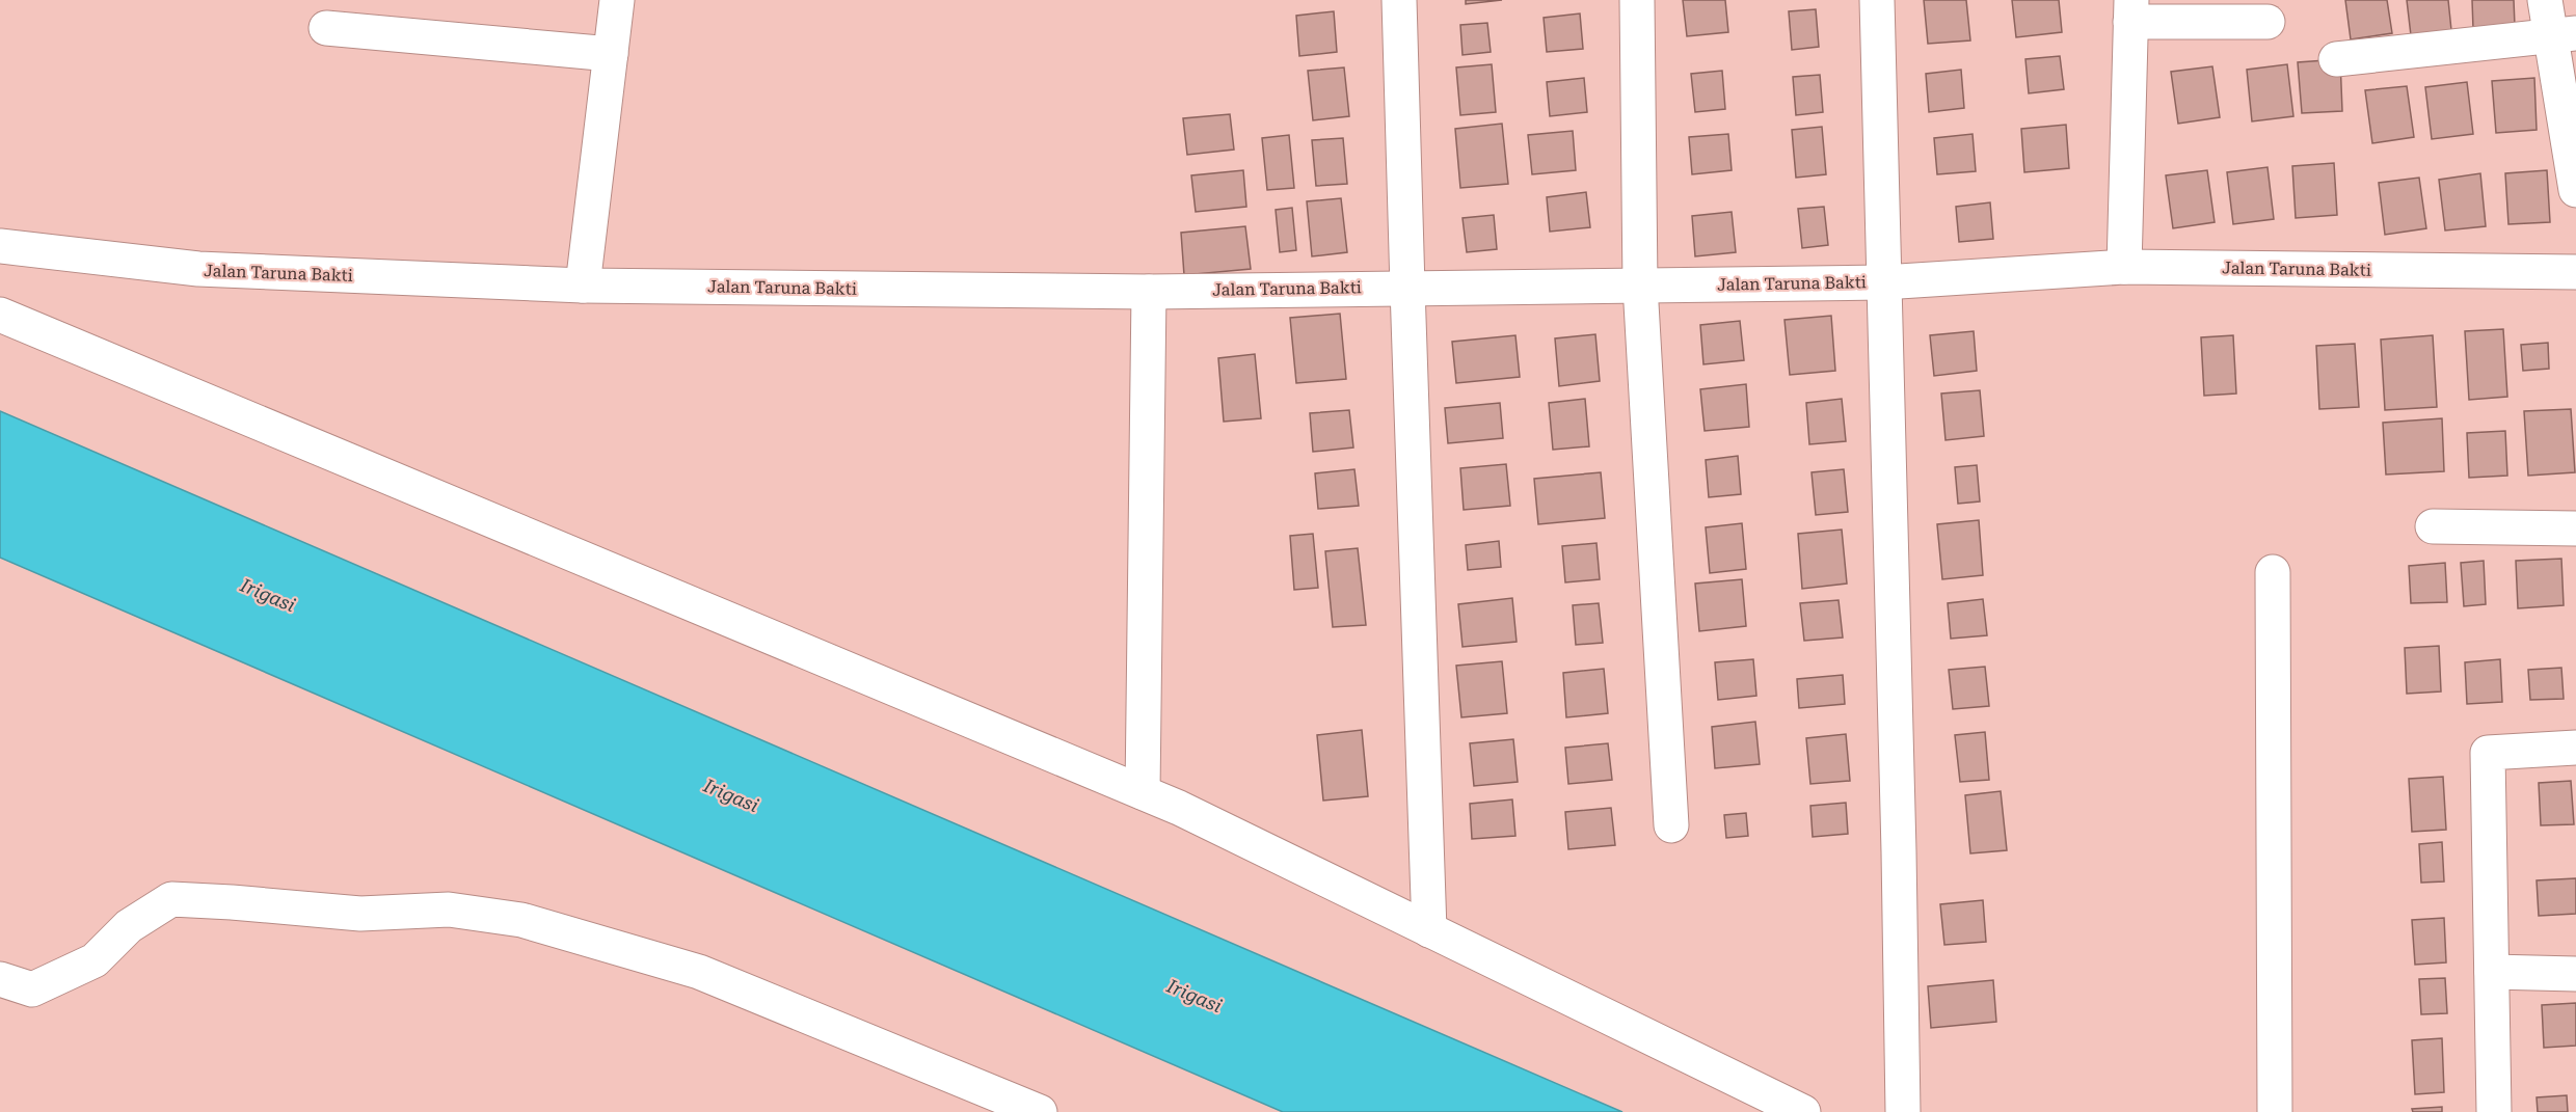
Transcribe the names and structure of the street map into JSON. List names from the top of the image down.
{
  "streets": {
    "street": ["Jalan Taruna Bakti"]
  },
  "water": ["Irigasi"]
}
